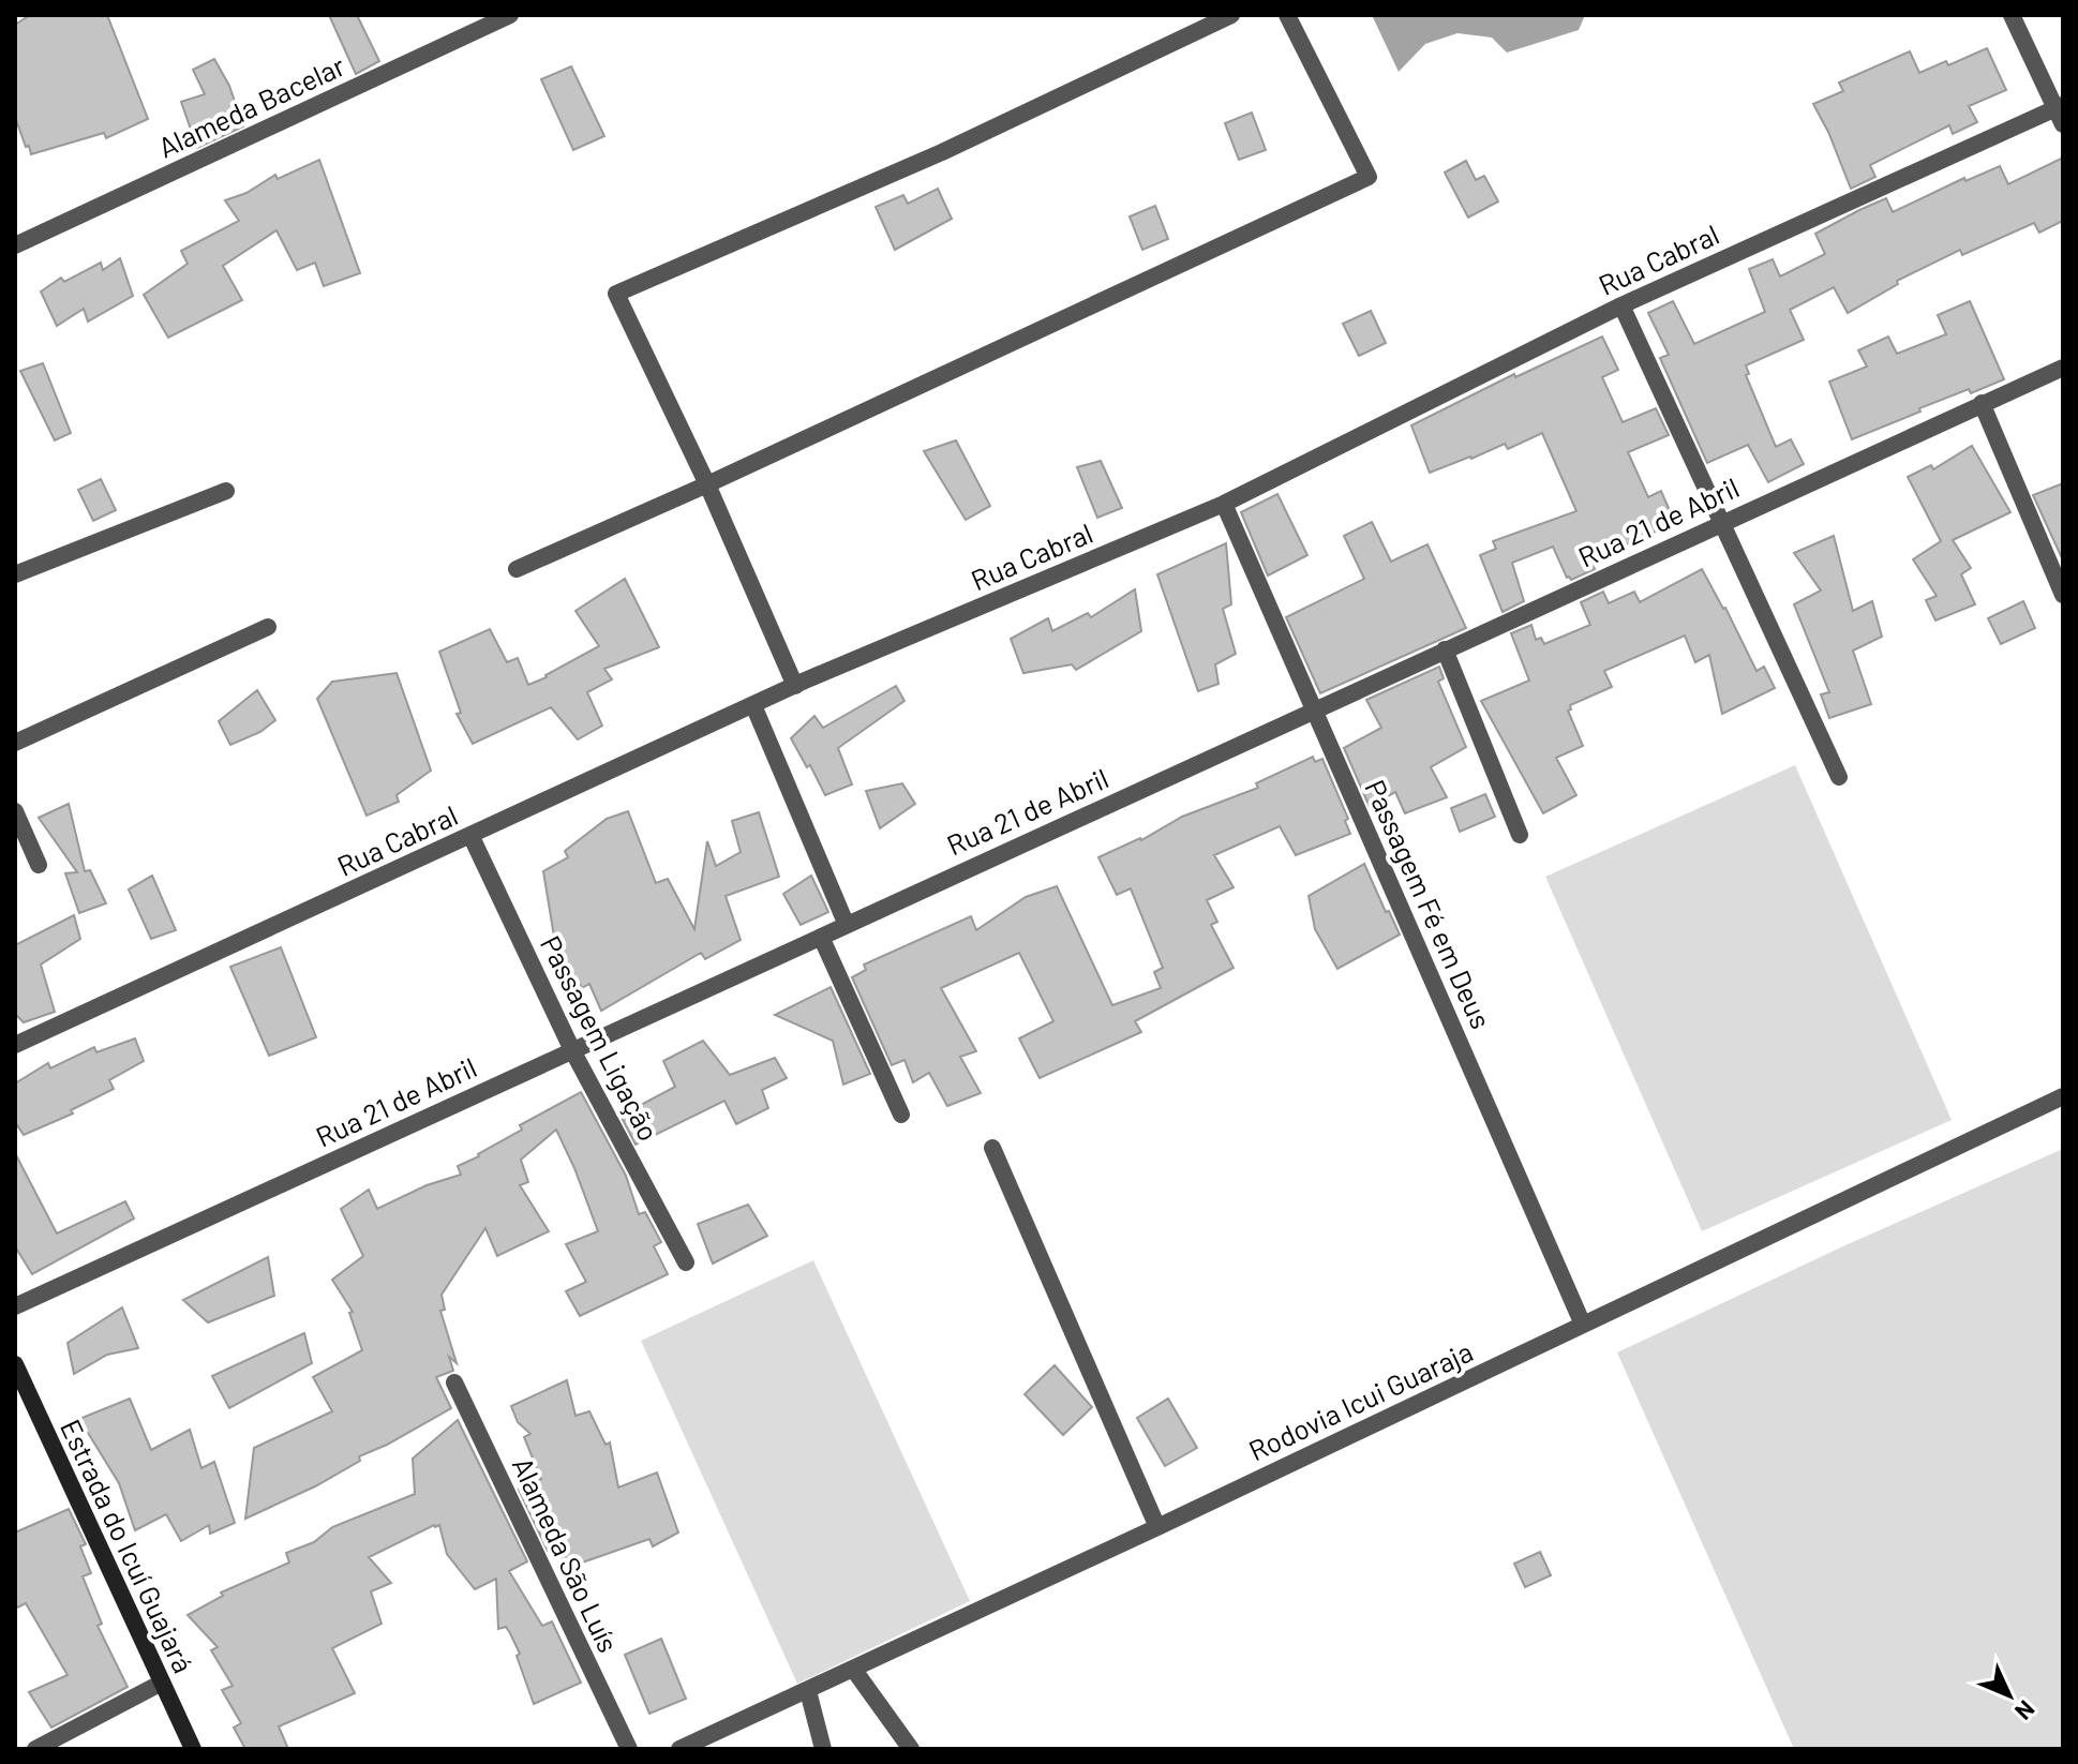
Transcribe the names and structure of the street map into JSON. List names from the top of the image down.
{
  "streets": {
    "street": [
      "Alameda Bacelar",
      "Rua Cabral",
      "Rua 21 de Abril",
      "Passagem Fé em Deus",
      "Passagem Ligação",
      "Rodovia Icui Guaraja",
      "Estrada do Icuí Guajará",
      "Alameda São Luís"
    ]
  },
  "crossings": [
    ["Rua Cabral", "Passagem Fé em Deus"],
    ["Rua Cabral", "Passagem Ligação"],
    ["Rua 21 de Abril", "Passagem Fé em Deus"],
    ["Rua 21 de Abril", "Passagem Ligação"],
    ["Passagem Fé em Deus", "Rodovia Icui Guaraja"]
  ],
  "north": "bottom right"
}
